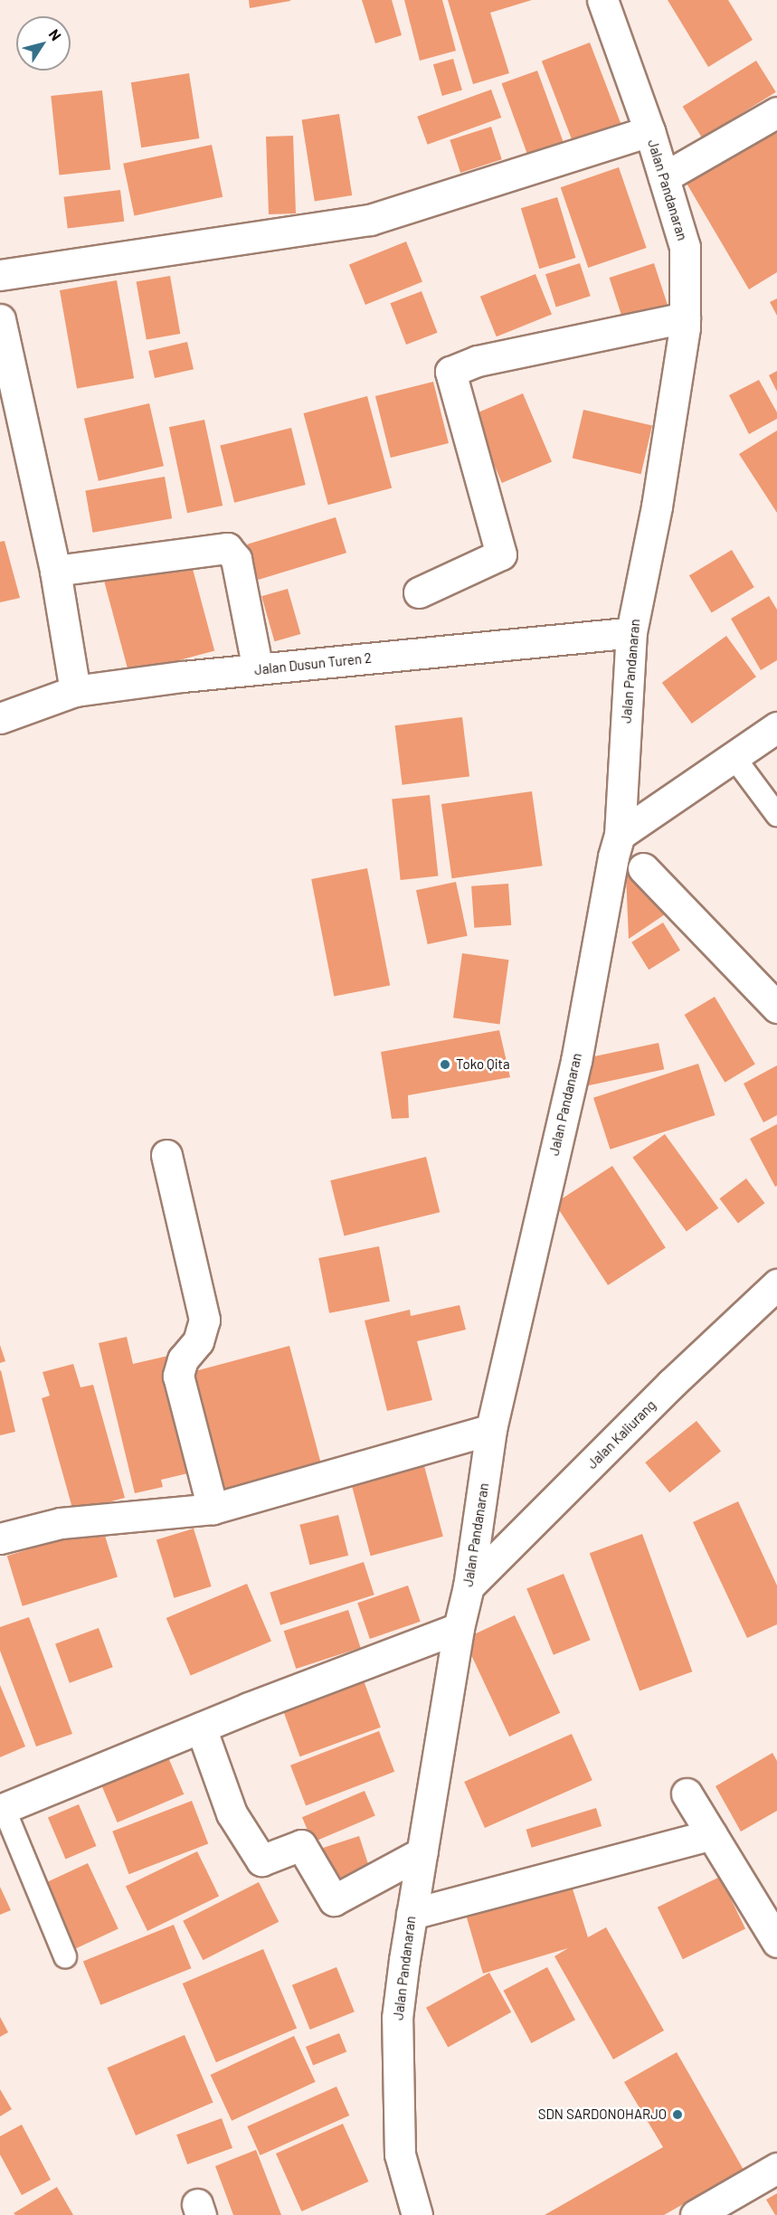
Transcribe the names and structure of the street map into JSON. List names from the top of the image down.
{
  "streets": {
    "street": ["Jalan Pandanaran", "Jalan Dusun Turen 2", "Jalan Kaliurang"]
  },
  "crossings": [
    ["Jalan Pandanaran", "Jalan Dusun Turen 2"],
    ["Jalan Pandanaran", "Jalan Kaliurang"]
  ],
  "places": ["Toko Qita", "SDN SARDONOHARJO"],
  "north": "top right"
}
